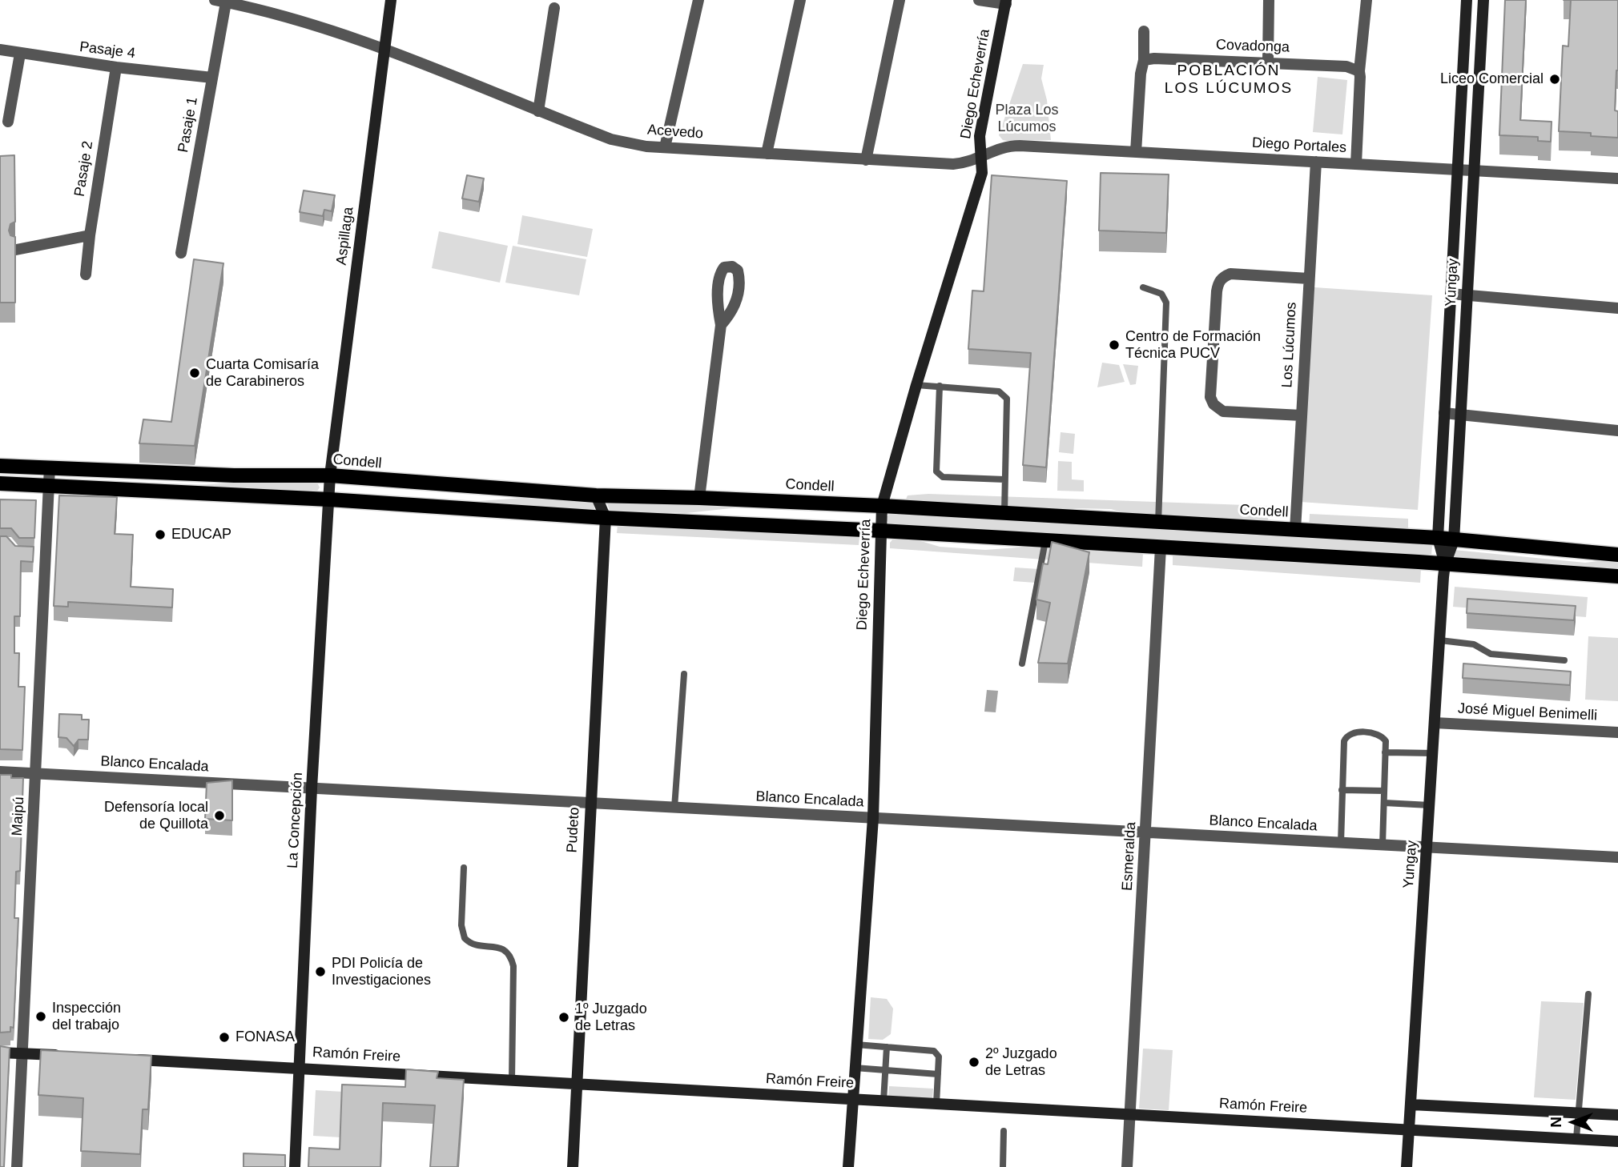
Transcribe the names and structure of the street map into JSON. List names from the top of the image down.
{
  "streets": {
    "main road": [
      "Diego Echeverría",
      "Aspillaga",
      "Yungay",
      "Condell",
      "La Concepción",
      "Pudeto",
      "Ramón Freire"
    ],
    "street": [
      "Covadonga",
      "Pasaje 4",
      "Pasaje 1",
      "Acevedo",
      "Diego Portales",
      "Pasaje 2",
      "Los Lúcumos",
      "José Miguel Benimelli",
      "Blanco Encalada",
      "Maipú",
      "Esmeralda"
    ]
  },
  "crossings": [
    ["Pasaje 4", "Pasaje 1"],
    ["Pasaje 4", "Pasaje 2"],
    ["Diego Echeverría", "Acevedo"],
    ["Diego Echeverría", "Diego Portales"],
    ["Diego Echeverría", "Condell"],
    ["Diego Echeverría", "Blanco Encalada"],
    ["Diego Echeverría", "Ramón Freire"],
    ["Pasaje 1", "Acevedo"],
    ["Acevedo", "Diego Portales"],
    ["Acevedo", "Aspillaga"],
    ["Diego Portales", "Yungay"],
    ["Diego Portales", "Los Lúcumos"],
    ["Aspillaga", "Condell"],
    ["Aspillaga", "La Concepción"],
    ["Yungay", "Condell"],
    ["Yungay", "José Miguel Benimelli"],
    ["Yungay", "Blanco Encalada"],
    ["Yungay", "Ramón Freire"],
    ["Los Lúcumos", "Condell"],
    ["Condell", "Maipú"],
    ["Condell", "La Concepción"],
    ["Condell", "Pudeto"],
    ["Blanco Encalada", "Maipú"],
    ["Blanco Encalada", "La Concepción"],
    ["Blanco Encalada", "Pudeto"],
    ["Blanco Encalada", "Esmeralda"],
    ["La Concepción", "Ramón Freire"],
    ["Pudeto", "Ramón Freire"],
    ["Esmeralda", "Ramón Freire"]
  ],
  "districts": ["POBLACIÓN LOS LÚCUMOS"],
  "parks": ["Plaza Los Lúcumos"],
  "places": [
    "Liceo Comercial",
    "Centro de Formación Técnica PUCV",
    "Cuarta Comisaría de Carabineros",
    "EDUCAP",
    "Defensoría local de Quillota",
    "PDI Policía de Investigaciones",
    "Inspección del trabajo",
    "1º Juzgado de Letras",
    "FONASA",
    "2º Juzgado de Letras"
  ],
  "north": "left"
}
